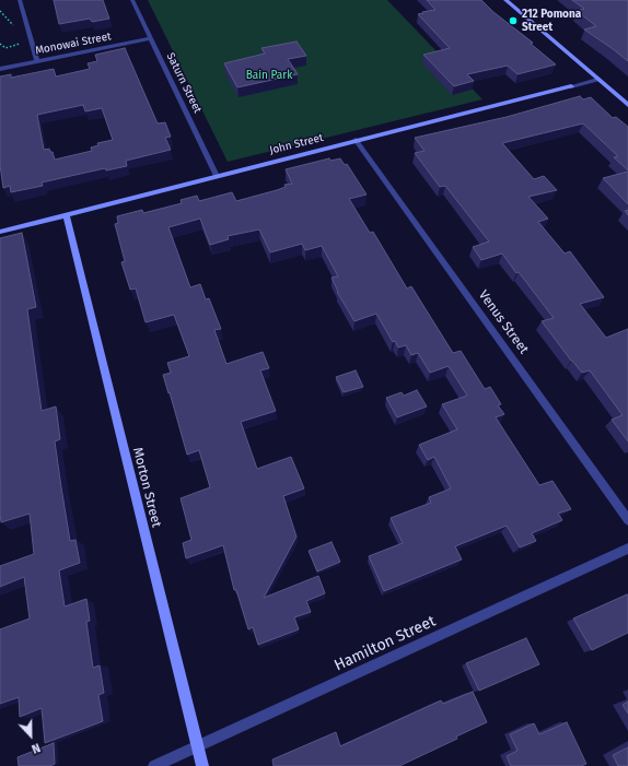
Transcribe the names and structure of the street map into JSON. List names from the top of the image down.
{
  "streets": {
    "street": [
      "Monowai Street",
      "Saturn Street",
      "John Street",
      "Venus Street",
      "Morton Street",
      "Hamilton Street"
    ]
  },
  "crossings": [
    ["Monowai Street", "Saturn Street"],
    ["Saturn Street", "John Street"],
    ["John Street", "Venus Street"],
    ["John Street", "Morton Street"],
    ["Morton Street", "Hamilton Street"]
  ],
  "parks": ["Bain Park"],
  "places": ["212 Pomona Street"],
  "north": "bottom"
}
